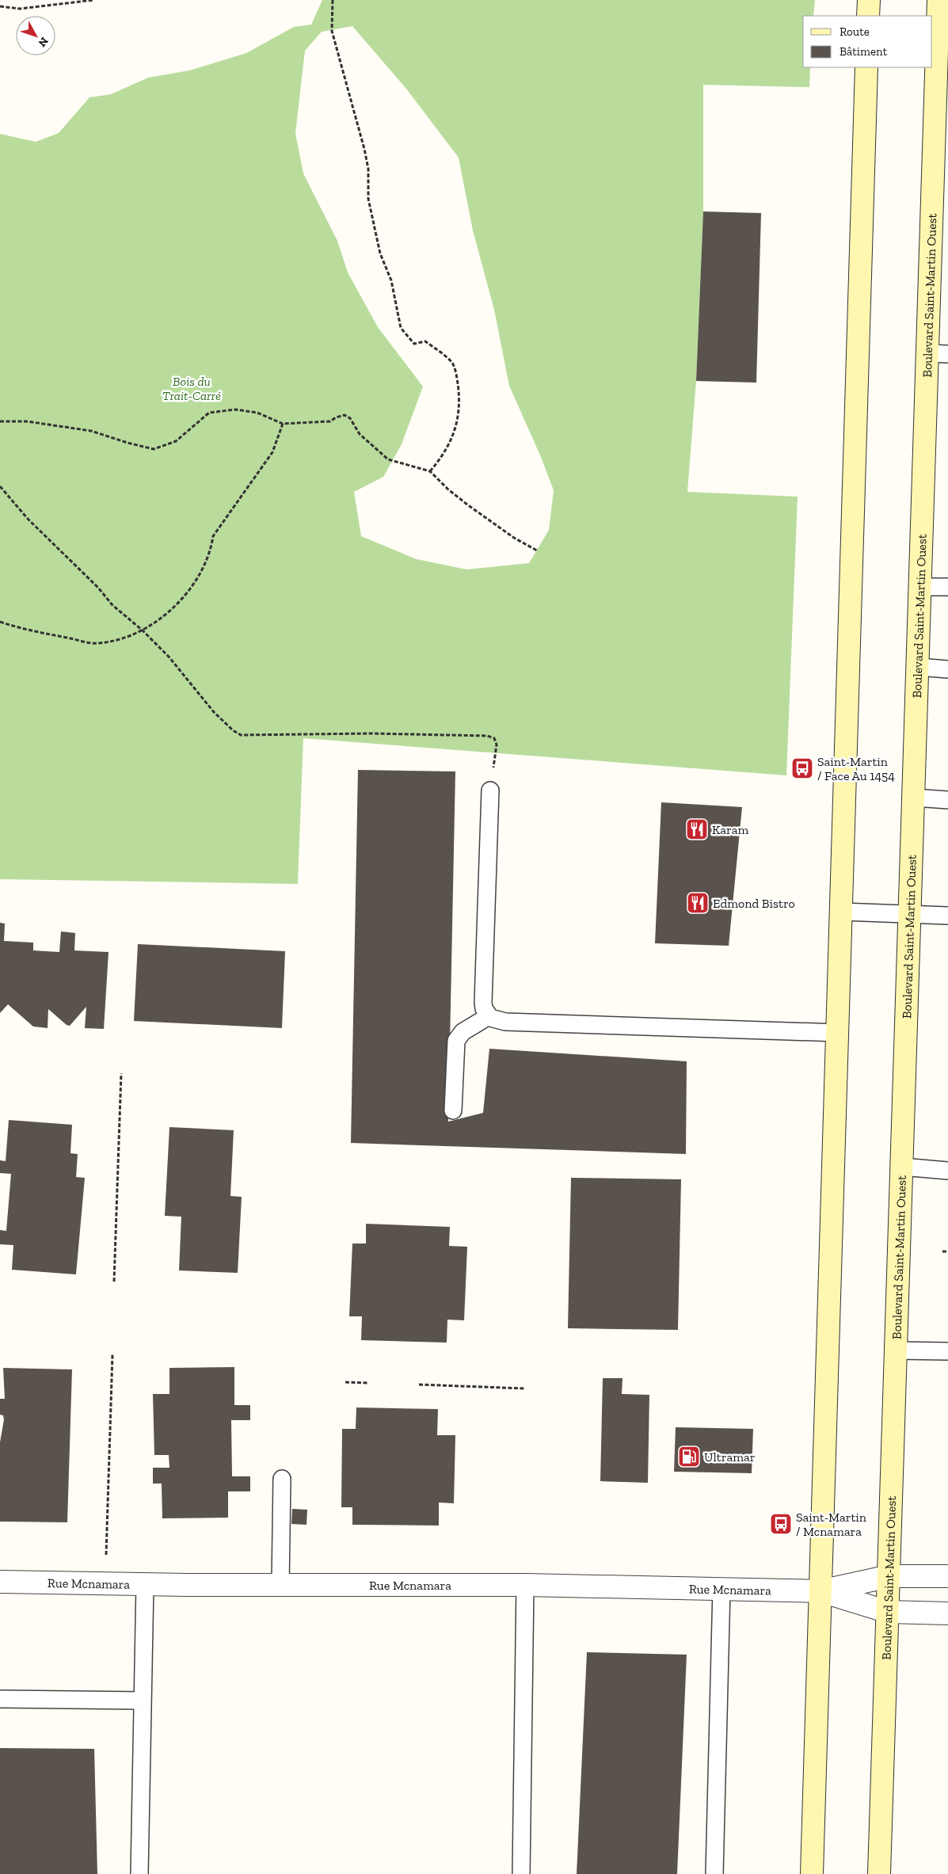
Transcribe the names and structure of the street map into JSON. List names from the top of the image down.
{
  "streets": {
    "main road": ["Boulevard Saint-Martin Ouest"],
    "street": ["Rue Mcnamara"]
  },
  "parks": ["Bois du Trait-Carré"],
  "places": {
    "bus stop": ["Saint-Martin / Face Au 1454", "Saint-Martin / Mcnamara"],
    "restaurant": ["Karam", "Edmond Bistro"],
    "fuel station": ["Ultramar"]
  },
  "legend": ["Route", "Bâtiment"],
  "north": "bottom right"
}
